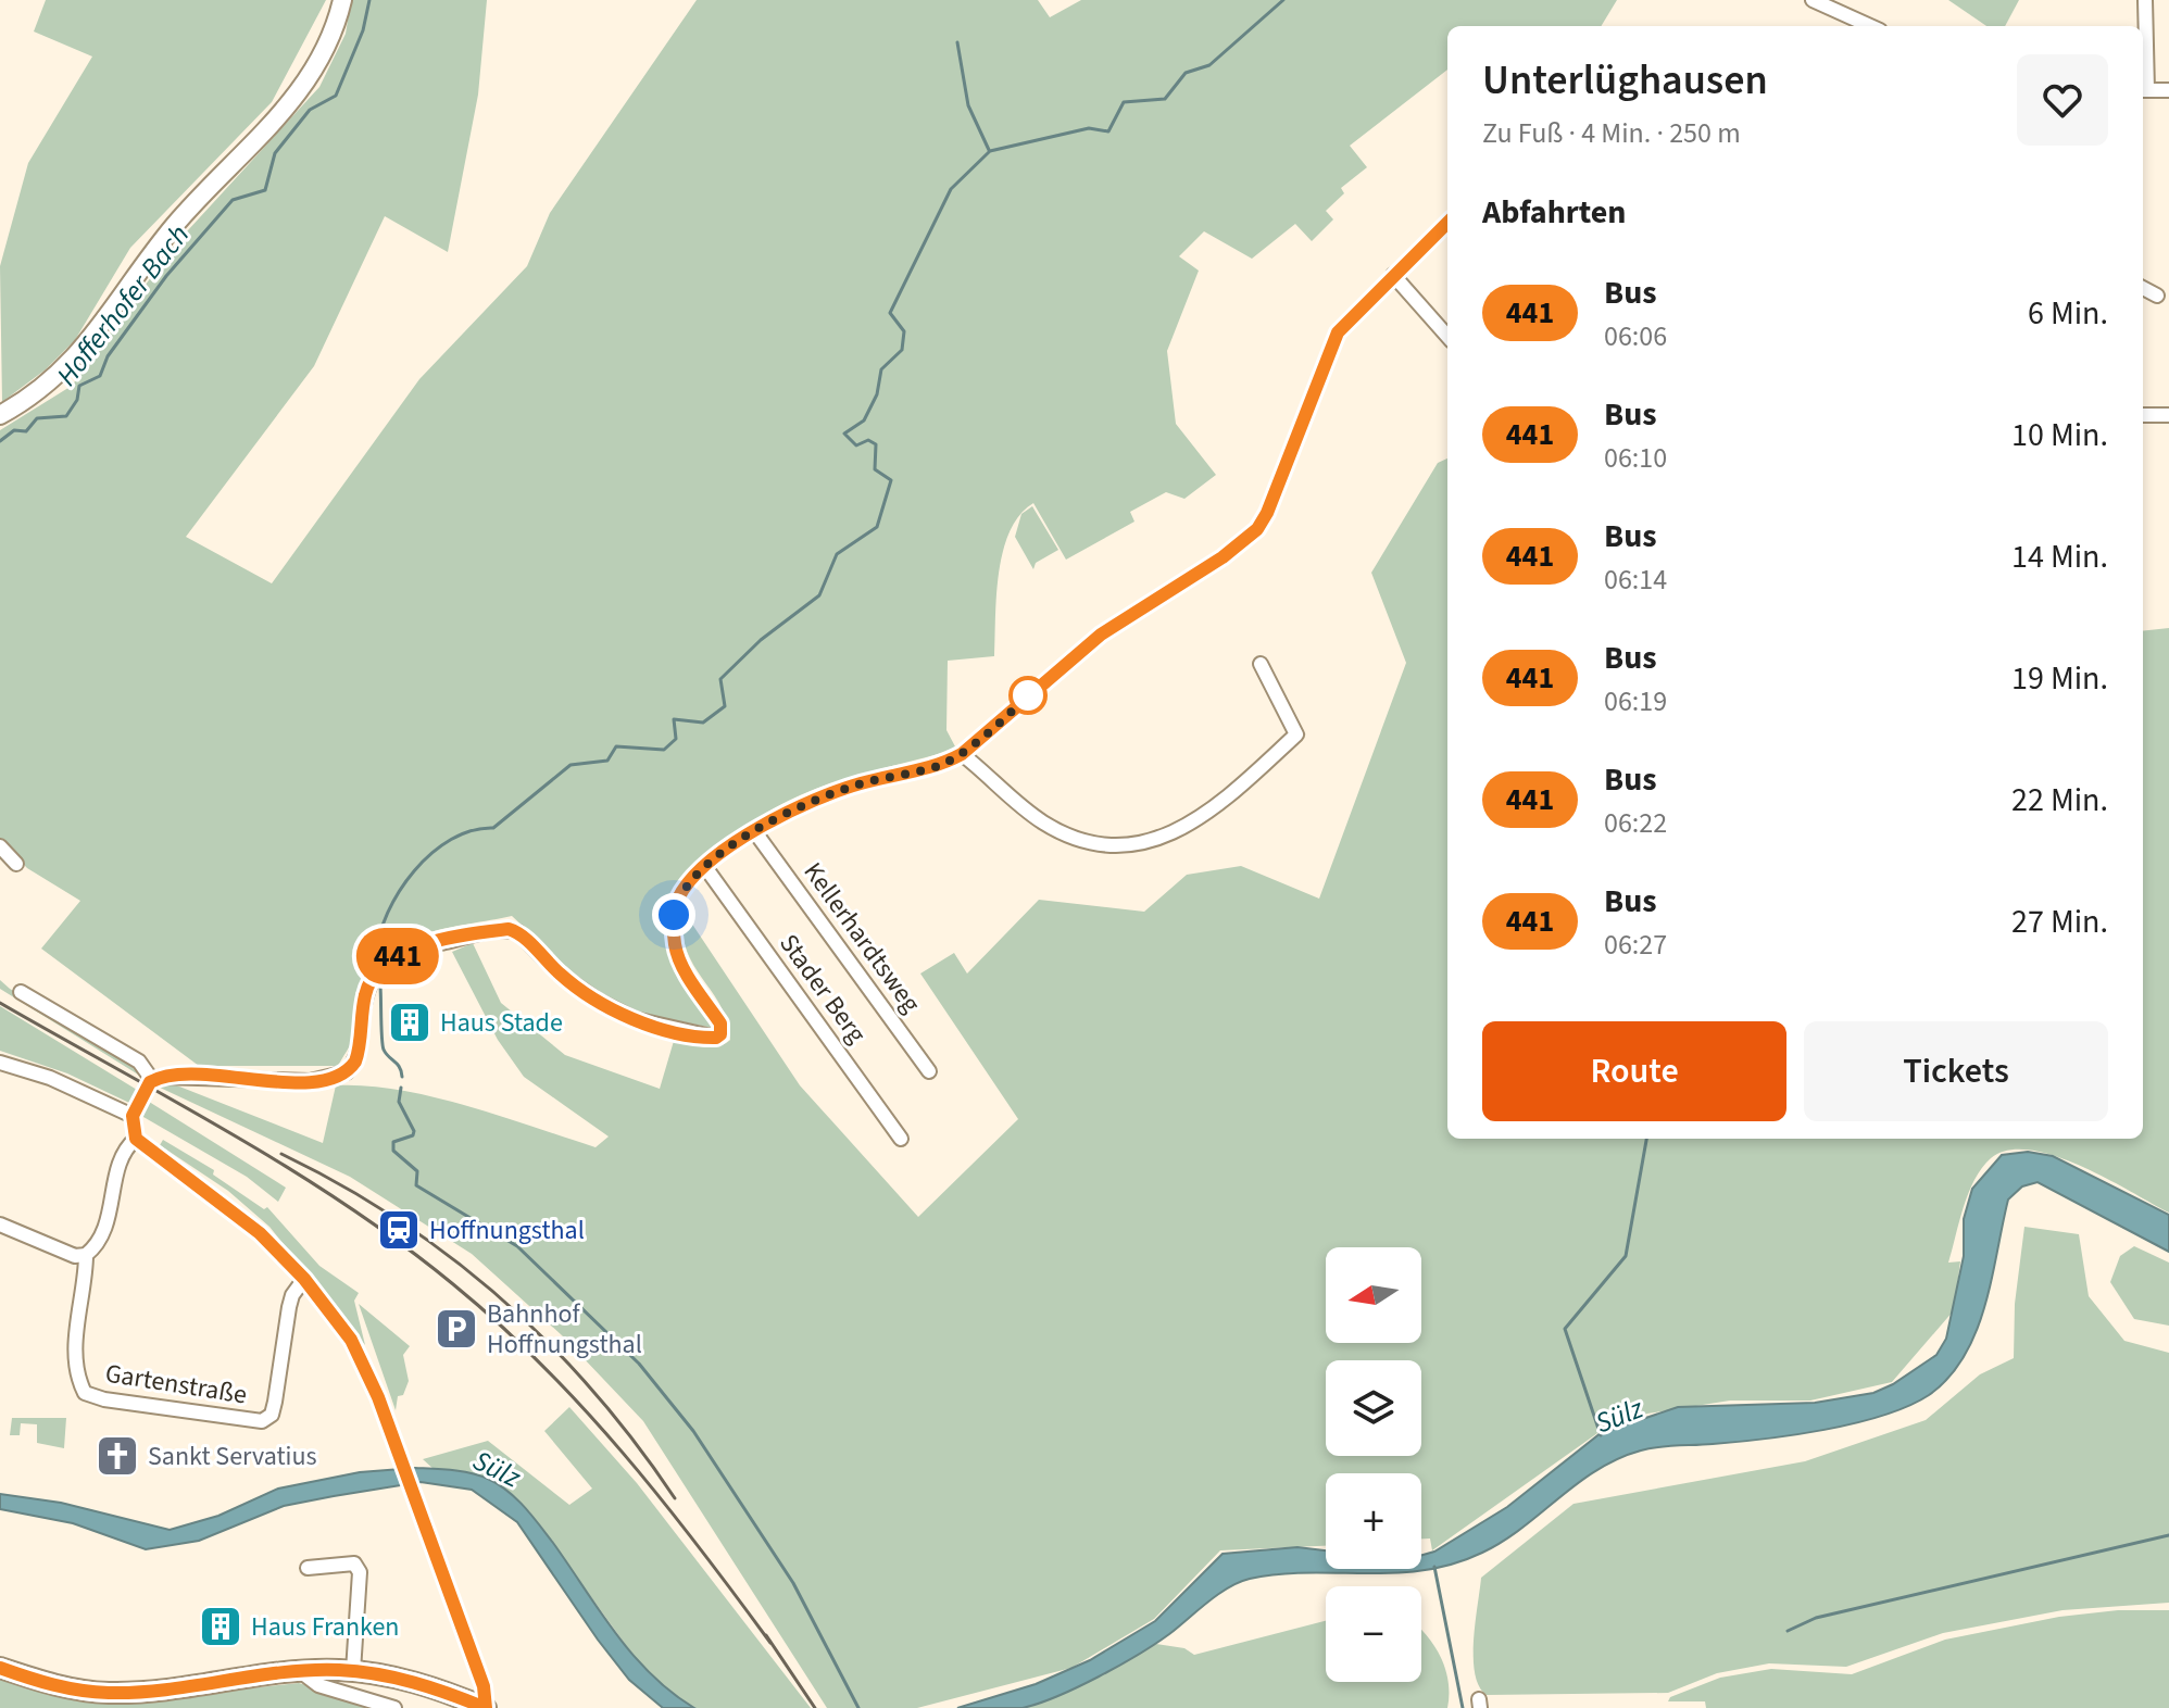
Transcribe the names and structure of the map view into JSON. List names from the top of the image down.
{
  "streets": {
    "street": ["Kellerhardtsweg", "Stader Berg", "Gartenstraße"]
  },
  "water": ["Hofferhofer Bach", "Sülz"],
  "places": {
    "building": ["Haus Stade", "Haus Franken"],
    "station": ["Hoffnungsthal"],
    "parking": ["Bahnhof Hoffnungsthal"],
    "church": ["Sankt Servatius"]
  },
  "lines": ["bus line 441"],
  "north": "left",
  "page": {
    "on_map": "441",
    "heading": [
      ["Unterlüghausen", "Zu Fuß · 4 Min. · 250 m"],
      "Abfahrten"
    ],
    "list": [
      {
        "mark": "441",
        "name": "Bus",
        "note": "06:06",
        "value": "6 Min."
      },
      {
        "mark": "441",
        "name": "Bus",
        "note": "06:10",
        "value": "10 Min."
      },
      {
        "mark": "441",
        "name": "Bus",
        "note": "06:14",
        "value": "14 Min."
      },
      {
        "mark": "441",
        "name": "Bus",
        "note": "06:19",
        "value": "19 Min."
      },
      {
        "mark": "441",
        "name": "Bus",
        "note": "06:22",
        "value": "22 Min."
      },
      {
        "mark": "441",
        "name": "Bus",
        "note": "06:27",
        "value": "27 Min."
      }
    ],
    "buttons": ["Route", "Tickets"],
    "map_buttons": ["+", "−"]
  }
}
